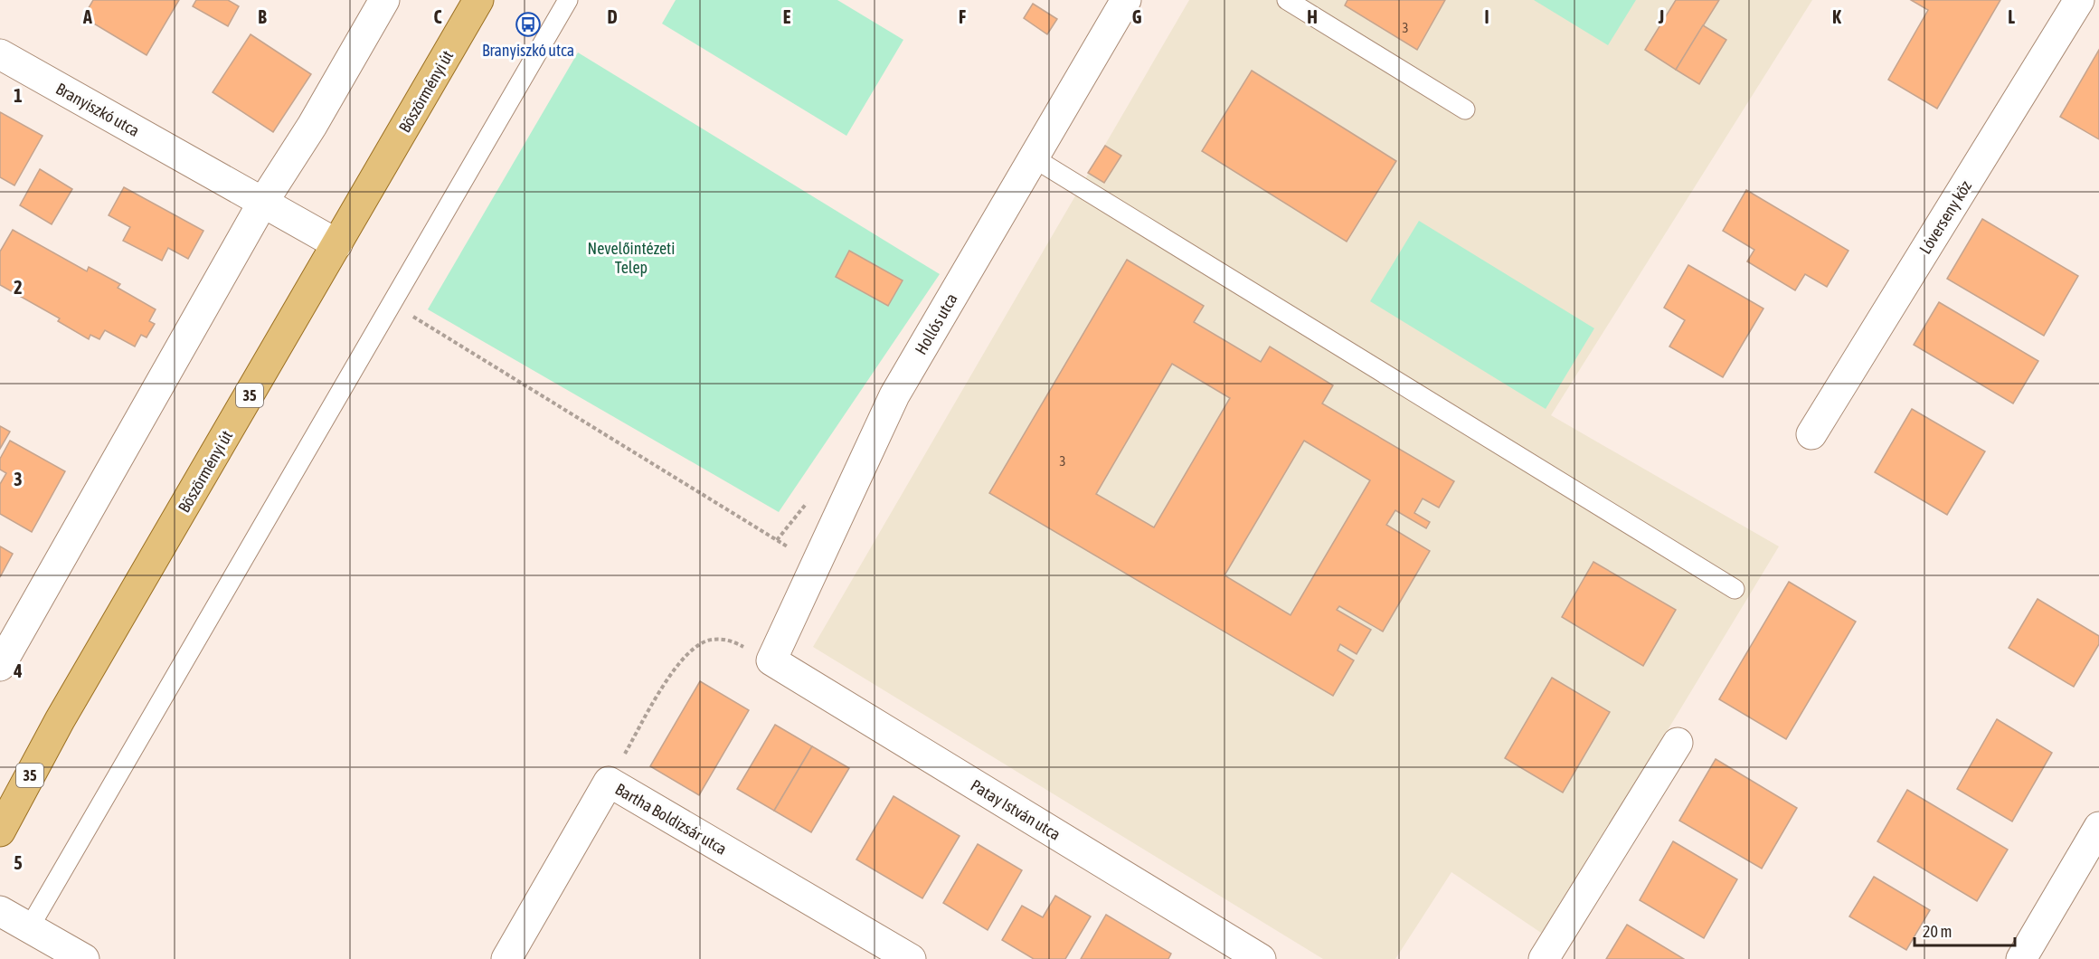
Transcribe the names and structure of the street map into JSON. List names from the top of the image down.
{
  "streets": {
    "main road": ["Böszörményi út", "35"],
    "street": [
      "Branyiszkó utca",
      "Lóverseny köz",
      "Hollós utca",
      "Patay István utca",
      "Bartha Boldizsár utca"
    ]
  },
  "crossings": [
    ["Böszörményi út", "Branyiszkó utca"],
    ["Hollós utca", "Patay István utca"]
  ],
  "parks": ["Nevelőintézeti Telep"],
  "places": {
    "bus stop": ["Branyiszkó utca"]
  },
  "house_numbers": ["3", "3"],
  "scale_bar": "20 m",
  "grid": {
    "columns": [
      "A",
      "B",
      "C",
      "D",
      "E",
      "F",
      "G",
      "H",
      "I",
      "J",
      "K",
      "L"
    ],
    "rows": [
      "1",
      "2",
      "3",
      "4",
      "5"
    ]
  }
}
